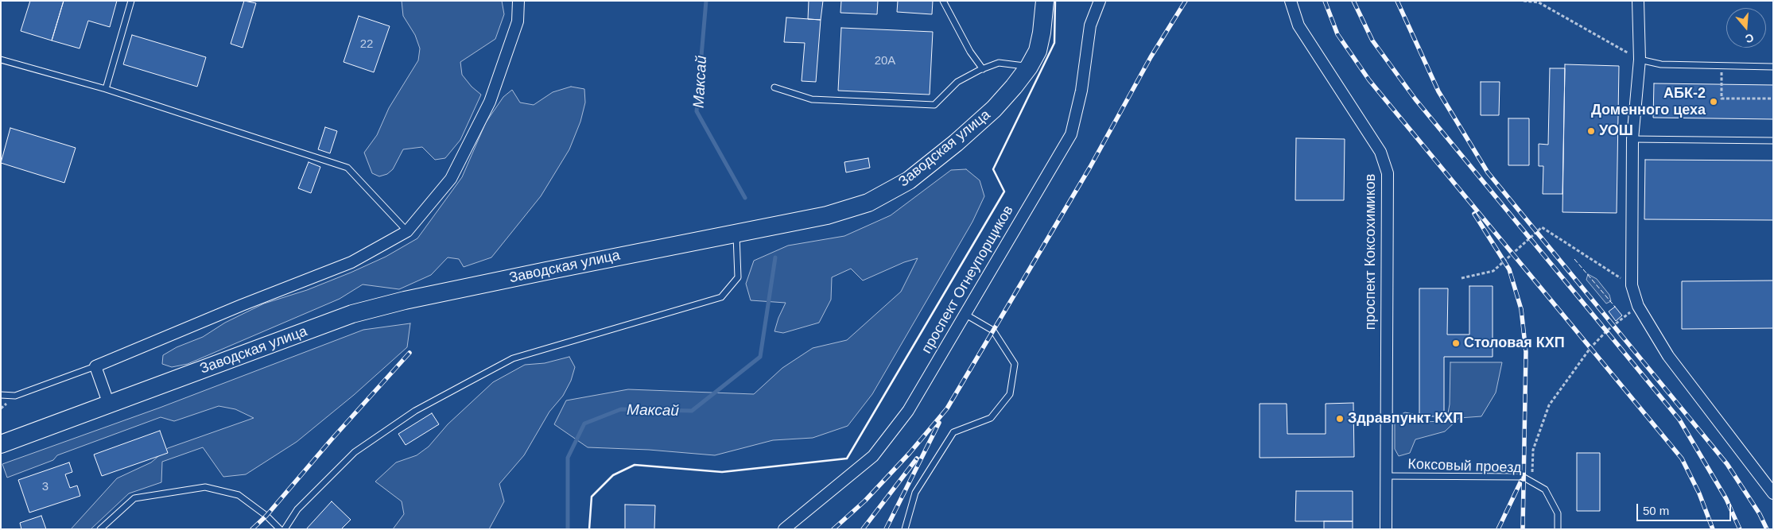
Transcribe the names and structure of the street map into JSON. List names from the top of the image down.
{
  "streets": {
    "main road": ["Заводская улица"],
    "street": ["проспект Коксохимиков", "проспект Огнеупорщиков"],
    "lane": ["Коксовый проезд"]
  },
  "crossings": [
    ["проспект Коксохимиков", "Коксовый проезд"]
  ],
  "water": ["Максай"],
  "places": [
    "АБК-2 Доменного цеха",
    "УОШ",
    "Столовая КХП",
    "Здравпункт КХП"
  ],
  "house_numbers": ["22", "20А", "3"],
  "scale_bar": "50 m",
  "north": "bottom"
}
